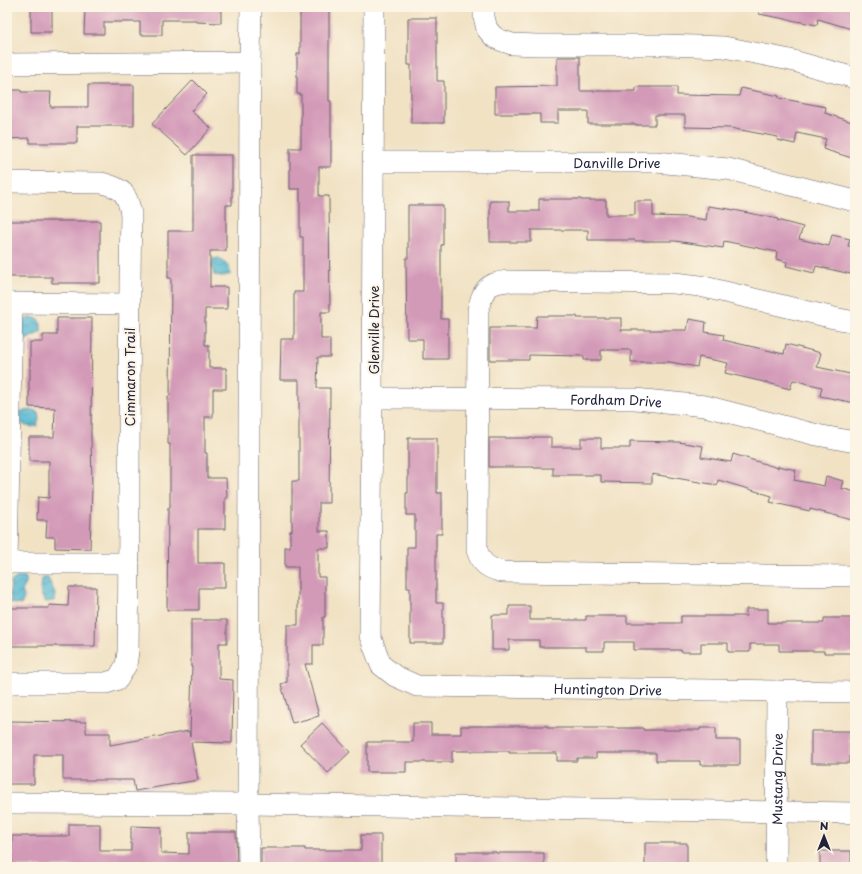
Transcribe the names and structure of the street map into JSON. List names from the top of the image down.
{
  "streets": {
    "street": [
      "Danville Drive",
      "Glenville Drive",
      "Cimmaron Trail",
      "Fordham Drive",
      "Huntington Drive",
      "Mustang Drive"
    ]
  },
  "crossings": [
    ["Danville Drive", "Glenville Drive"],
    ["Glenville Drive", "Fordham Drive"],
    ["Glenville Drive", "Huntington Drive"],
    ["Huntington Drive", "Mustang Drive"]
  ],
  "north": "top"
}
